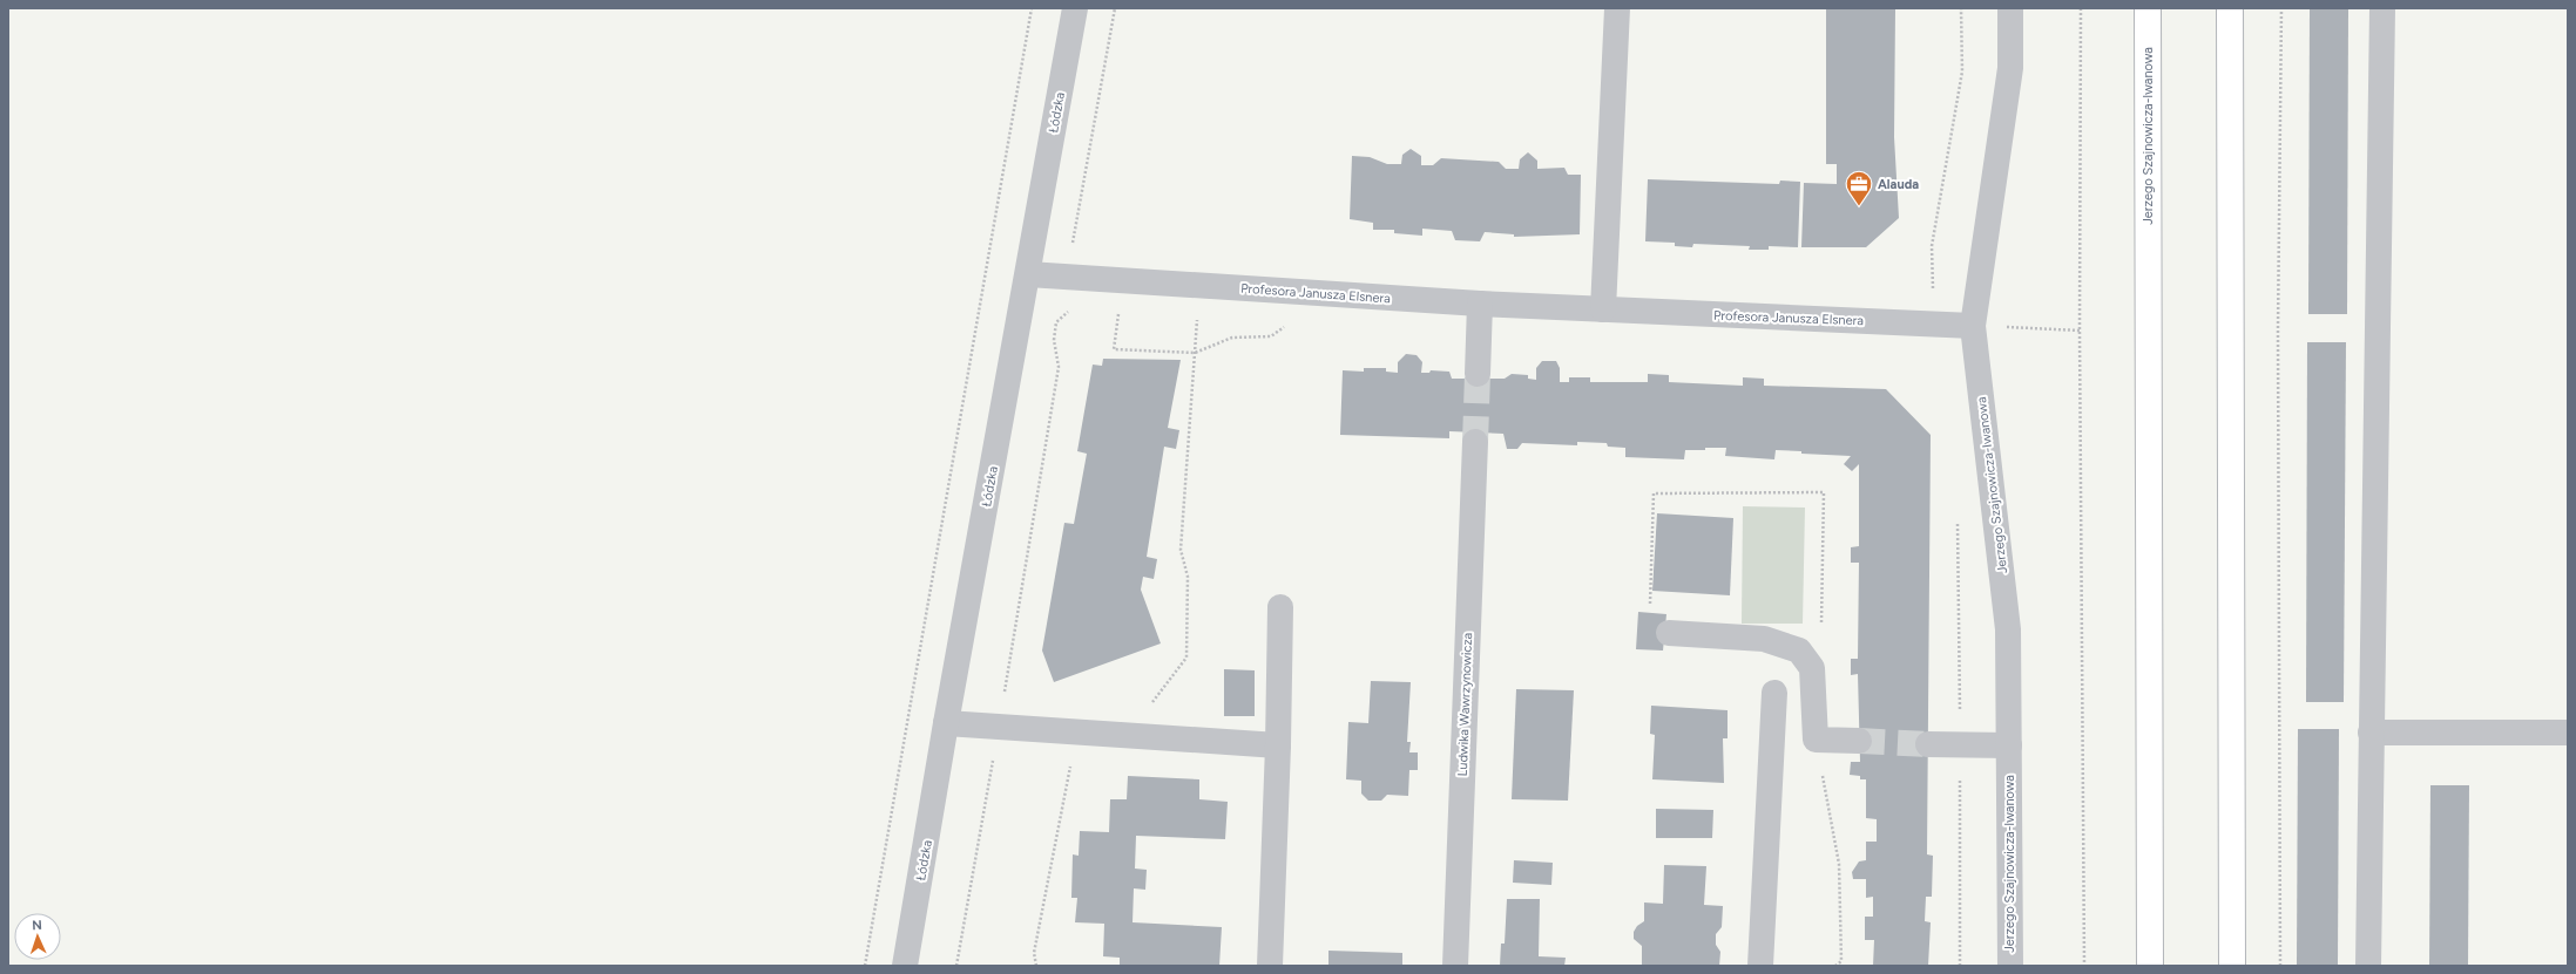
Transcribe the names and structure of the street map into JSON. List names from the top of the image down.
{
  "streets": {
    "main road": ["Jerzego Szajnowicza-Iwanowa"],
    "street": ["Łódzka", "Profesora Janusza Elsnera", "Ludwika Wawrzynowicza"]
  },
  "crossings": [
    ["Łódzka", "Profesora Janusza Elsnera"],
    ["Jerzego Szajnowicza-Iwanowa", "Profesora Janusza Elsnera"]
  ],
  "places": {
    "office": ["Alauda"]
  },
  "north": "top"
}
